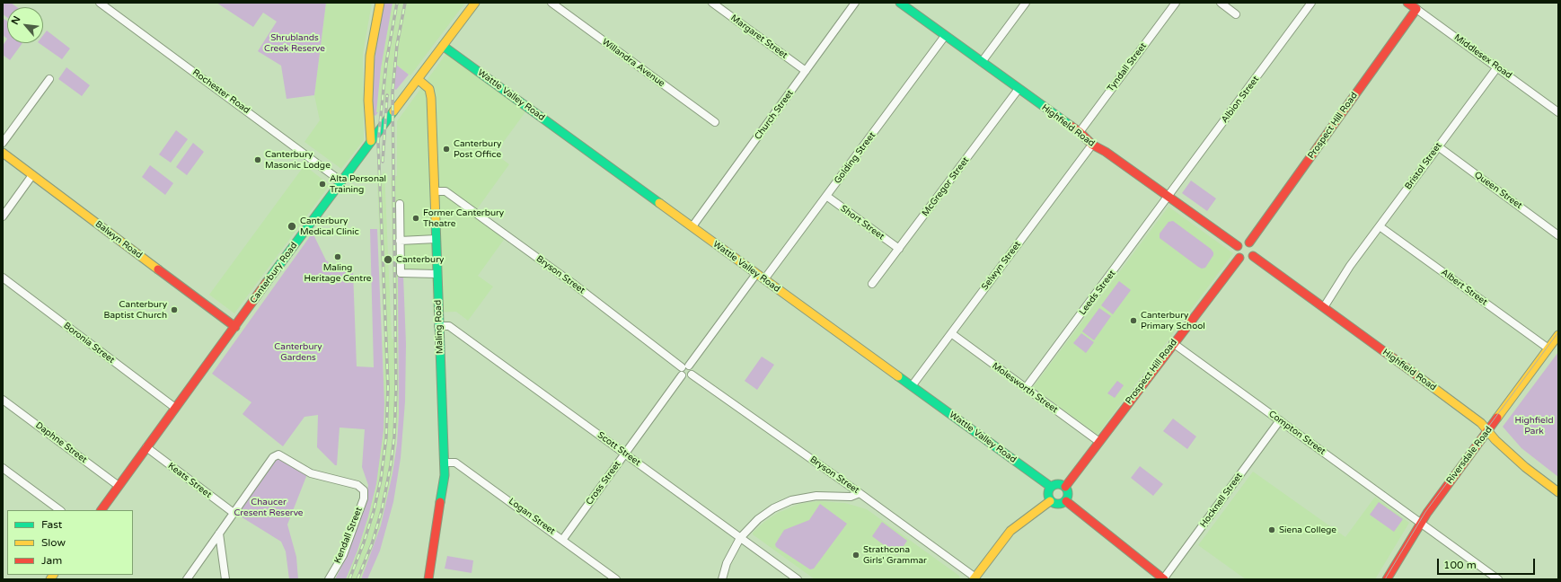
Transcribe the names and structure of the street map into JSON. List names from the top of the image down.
{
  "streets": {
    "street": [
      "Margaret Street",
      "Middlesex Road",
      "Willandra Avenue",
      "Tyndall Street",
      "Rochester Road",
      "Wattle Valley Road",
      "Albion Street",
      "Church Street",
      "Highfield Road",
      "Prospect Hill Road",
      "Golding Street",
      "Bristol Street",
      "McGregor Street",
      "Queen Street",
      "Short Street",
      "Balwyn Road",
      "Selwyn Street",
      "Canterbury Road",
      "Bryson Street",
      "Albert Street",
      "Leeds Street",
      "Maling Road",
      "Boronia Street",
      "Molesworth Street",
      "Compton Street",
      "Daphne Street",
      "Scott Street",
      "Riversdale Road",
      "Keats Street",
      "Cross Street",
      "Hocknell Street",
      "Logan Street",
      "Kendall Street"
    ]
  },
  "crossings": [
    ["Margaret Street", "Church Street"],
    ["Middlesex Road", "Prospect Hill Road"],
    ["Middlesex Road", "Bristol Street"],
    ["Tyndall Street", "Highfield Road"],
    ["Rochester Road", "Canterbury Road"],
    ["Wattle Valley Road", "Church Street"],
    ["Wattle Valley Road", "Prospect Hill Road"],
    ["Wattle Valley Road", "Golding Street"],
    ["Wattle Valley Road", "Selwyn Street"],
    ["Wattle Valley Road", "Canterbury Road"],
    ["Albion Street", "Highfield Road"],
    ["Albion Street", "Leeds Street"],
    ["Highfield Road", "Prospect Hill Road"],
    ["Highfield Road", "Golding Street"],
    ["Highfield Road", "Bristol Street"],
    ["Highfield Road", "McGregor Street"],
    ["Highfield Road", "Selwyn Street"],
    ["Highfield Road", "Leeds Street"],
    ["Highfield Road", "Riversdale Road"],
    ["Prospect Hill Road", "Molesworth Street"],
    ["Prospect Hill Road", "Compton Street"],
    ["Golding Street", "Short Street"],
    ["Bristol Street", "Queen Street"],
    ["Bristol Street", "Albert Street"],
    ["McGregor Street", "Short Street"],
    ["Balwyn Road", "Canterbury Road"],
    ["Selwyn Street", "Molesworth Street"],
    ["Canterbury Road", "Maling Road"],
    ["Canterbury Road", "Boronia Street"],
    ["Canterbury Road", "Daphne Street"],
    ["Canterbury Road", "Keats Street"],
    ["Bryson Street", "Maling Road"],
    ["Bryson Street", "Cross Street"],
    ["Albert Street", "Riversdale Road"],
    ["Leeds Street", "Molesworth Street"],
    ["Maling Road", "Scott Street"],
    ["Maling Road", "Logan Street"],
    ["Compton Street", "Riversdale Road"],
    ["Compton Street", "Hocknell Street"],
    ["Scott Street", "Cross Street"],
    ["Keats Street", "Kendall Street"],
    ["Cross Street", "Logan Street"]
  ],
  "parks": [
    "Shrublands Creek Reserve",
    "Canterbury Gardens",
    "Highfield Park",
    "Chaucer Cresent Reserve"
  ],
  "places": [
    "Canterbury Post Office",
    "Canterbury Masonic Lodge",
    "Alta Personal Training",
    "Former Canterbury Theatre",
    "Canterbury Medical Clinic",
    "Maling Heritage Centre",
    "Canterbury",
    "Canterbury Baptist Church",
    "Canterbury Primary School",
    "Siena College",
    "Strathcona Girls' Grammar"
  ],
  "legend": ["Fast", "Slow", "Jam"],
  "scale_bar": "100 m",
  "north": "top left"
}
